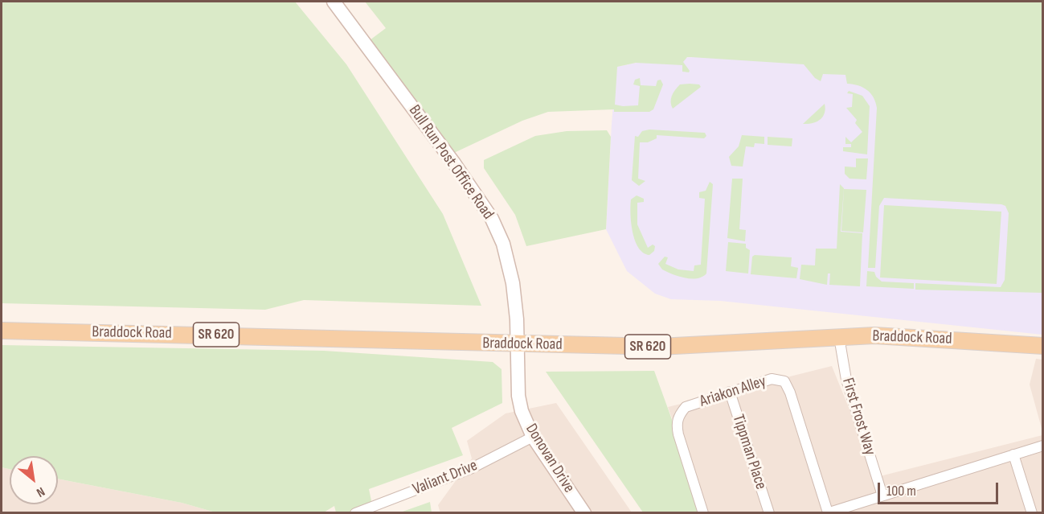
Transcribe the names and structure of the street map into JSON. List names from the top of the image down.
{
  "streets": {
    "main road": ["Braddock Road", "SR 620"],
    "street": [
      "Bull Run Post Office Road",
      "Ariakon Alley",
      "First Frost Way",
      "Tippman Place",
      "Donovan Drive",
      "Valiant Drive"
    ]
  },
  "crossings": [
    ["Bull Run Post Office Road", "Braddock Road"],
    ["Bull Run Post Office Road", "Donovan Drive"],
    ["Braddock Road", "First Frost Way"],
    ["Braddock Road", "Donovan Drive"],
    ["Ariakon Alley", "Tippman Place"],
    ["Donovan Drive", "Valiant Drive"]
  ],
  "scale_bar": "100 m",
  "north": "bottom right"
}
